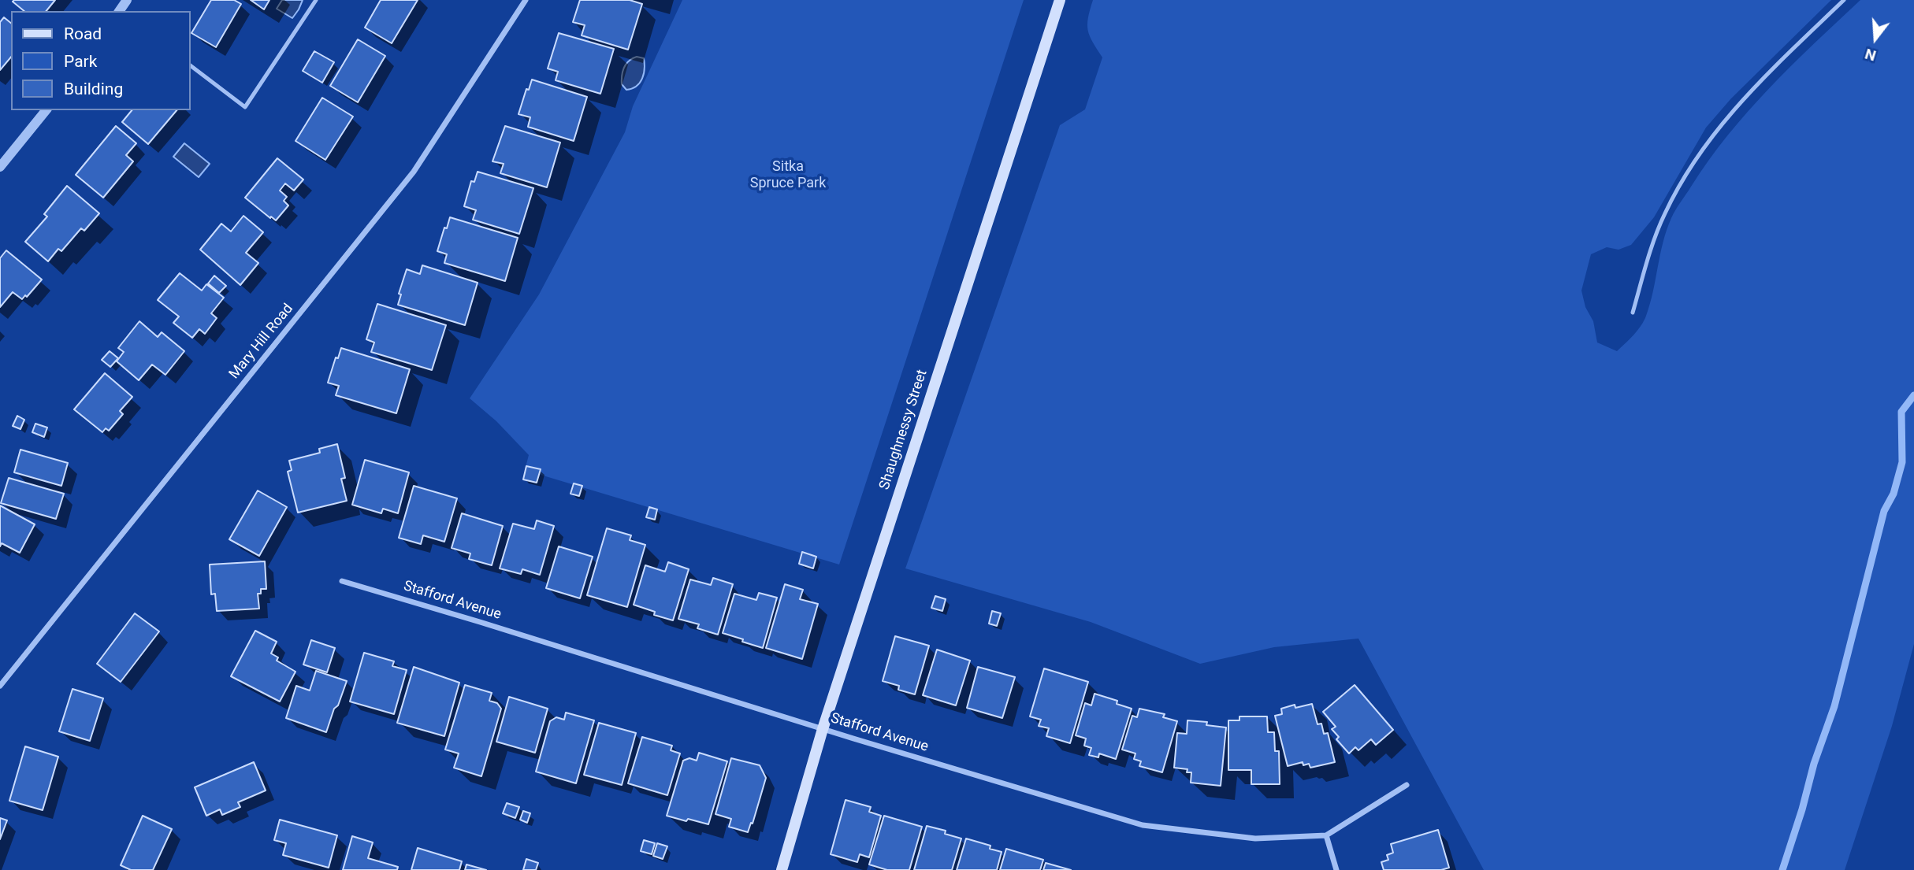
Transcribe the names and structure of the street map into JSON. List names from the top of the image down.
{
  "streets": {
    "main road": ["Shaughnessy Street"],
    "street": ["Mary Hill Road", "Stafford Avenue"]
  },
  "crossings": [
    ["Shaughnessy Street", "Stafford Avenue"]
  ],
  "parks": ["Sitka Spruce Park"],
  "legend": ["Road", "Park", "Building"],
  "north": "bottom"
}
